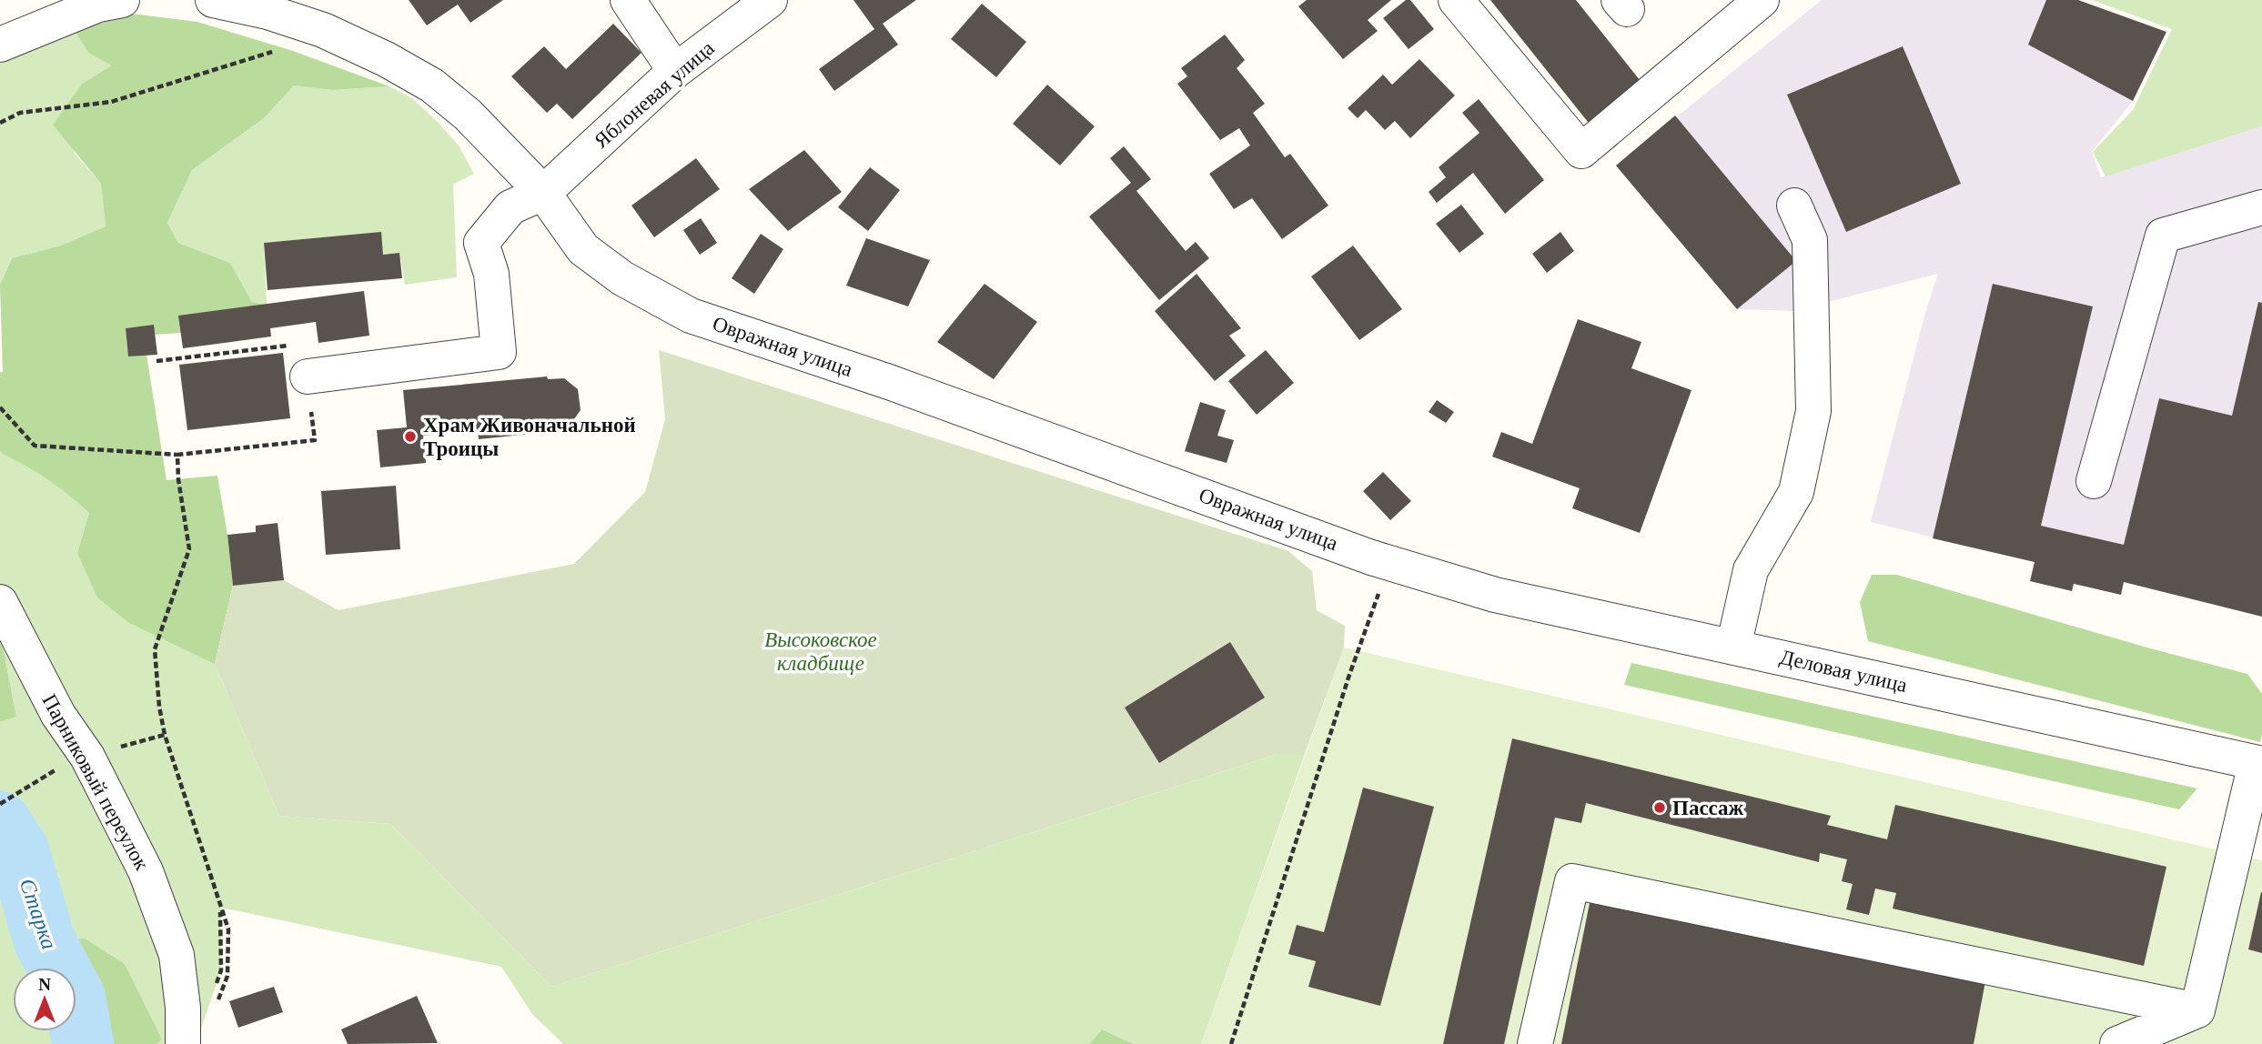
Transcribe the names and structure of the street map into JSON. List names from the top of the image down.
{
  "streets": {
    "street": [
      "Яблоневая улица",
      "Овражная улица",
      "Деловая улица",
      "Парниковый переулок"
    ]
  },
  "crossings": [
    ["Яблоневая улица", "Овражная улица"],
    ["Овражная улица", "Деловая улица"]
  ],
  "water": ["Старка"],
  "parks": ["Высоковское кладбище"],
  "places": ["Храм Живоначальной Троицы", "Пассаж"],
  "north": "top"
}
